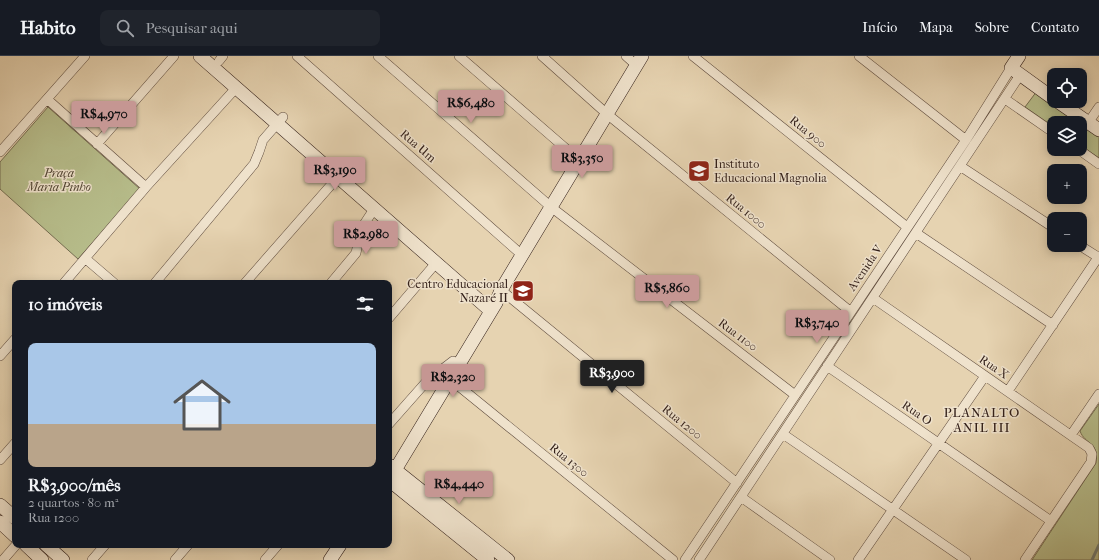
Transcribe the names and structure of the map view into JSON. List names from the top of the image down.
{
  "streets": {
    "street": [
      "Rua 900",
      "Rua Um",
      "Rua 1000",
      "Avenida V",
      "Rua 1100",
      "Rua X",
      "Rua O",
      "Rua 1200",
      "Rua 1300"
    ]
  },
  "crossings": [
    ["Rua 900", "Avenida V"],
    ["Rua 1000", "Avenida V"],
    ["Avenida V", "Rua 1100"],
    ["Avenida V", "Rua X"],
    ["Avenida V", "Rua O"],
    ["Avenida V", "Rua 1200"],
    ["Rua X", "Rua O"]
  ],
  "districts": ["PLANALTO ANIL III"],
  "parks": ["Praça Maria Pinho"],
  "places": {
    "school or university": ["Instituto Educacional Magnolia", "Centro Educacional Nazaré II"]
  },
  "page": {
    "header": "Habito",
    "search": "Pesquisar aqui",
    "nav": [
      "Início",
      "Mapa",
      "Sobre",
      "Contato"
    ],
    "map_buttons": ["+", "−"],
    "price": [
      "R$6,480",
      "R$4,970",
      "R$3,350",
      "R$3,190",
      "R$2,980",
      "R$5,860",
      "R$3,740",
      "R$3,900",
      "R$2,320",
      "R$4,440"
    ],
    "heading": "10 imóveis",
    "list": [
      {
        "name": "R$3,900/mês",
        "note": "2 quartos · 80 m² · Rua 1200"
      }
    ]
  }
}
